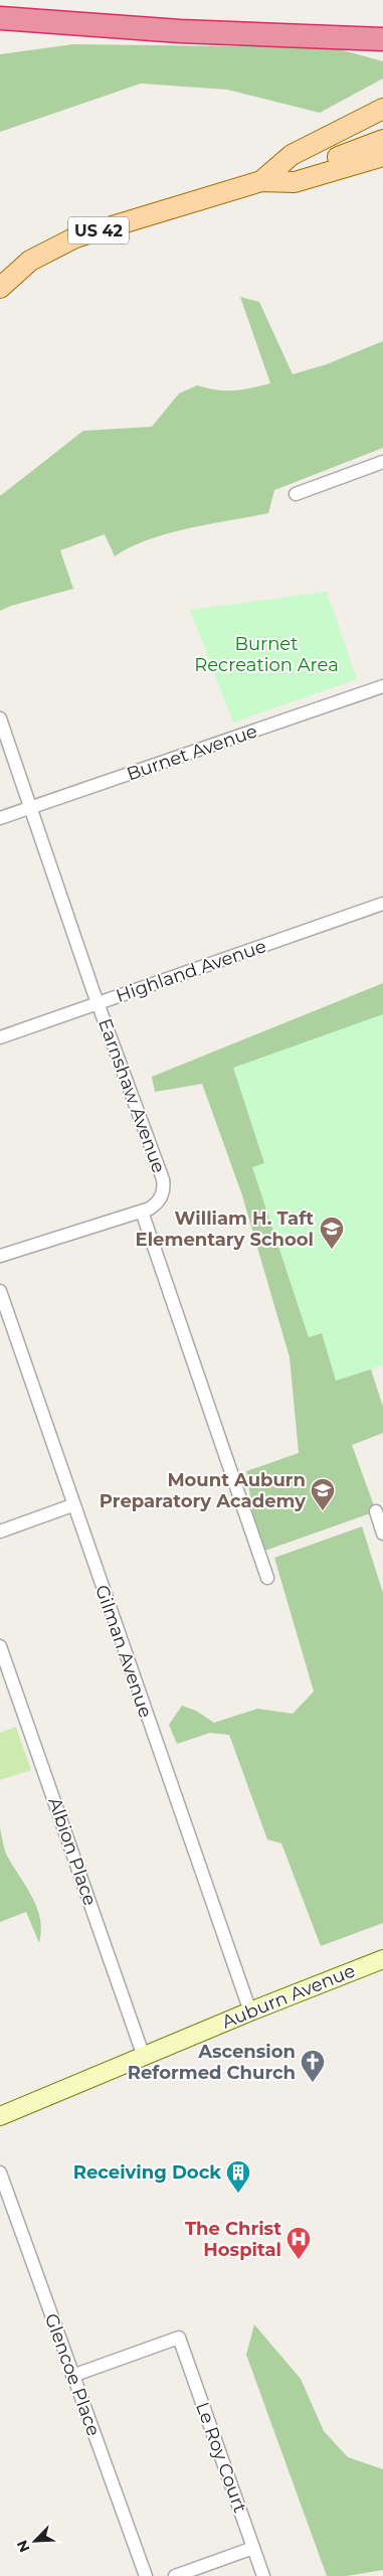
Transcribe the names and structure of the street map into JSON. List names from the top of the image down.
{
  "streets": {
    "main road": ["US 42", "Auburn Avenue"],
    "street": [
      "Burnet Avenue",
      "Highland Avenue",
      "Earnshaw Avenue",
      "Gilman Avenue",
      "Albion Place",
      "Glencoe Place",
      "Le Roy Court"
    ]
  },
  "crossings": [
    ["Burnet Avenue", "Earnshaw Avenue"],
    ["Highland Avenue", "Earnshaw Avenue"],
    ["Gilman Avenue", "Auburn Avenue"],
    ["Albion Place", "Auburn Avenue"],
    ["Glencoe Place", "Le Roy Court"]
  ],
  "parks": ["Burnet Recreation Area"],
  "places": {
    "school or university": ["William H. Taft Elementary School", "Mount Auburn Preparatory Academy"],
    "church": ["Ascension Reformed Church"],
    "building": ["Receiving Dock"],
    "hospital": ["The Christ Hospital"]
  },
  "north": "bottom left"
}
